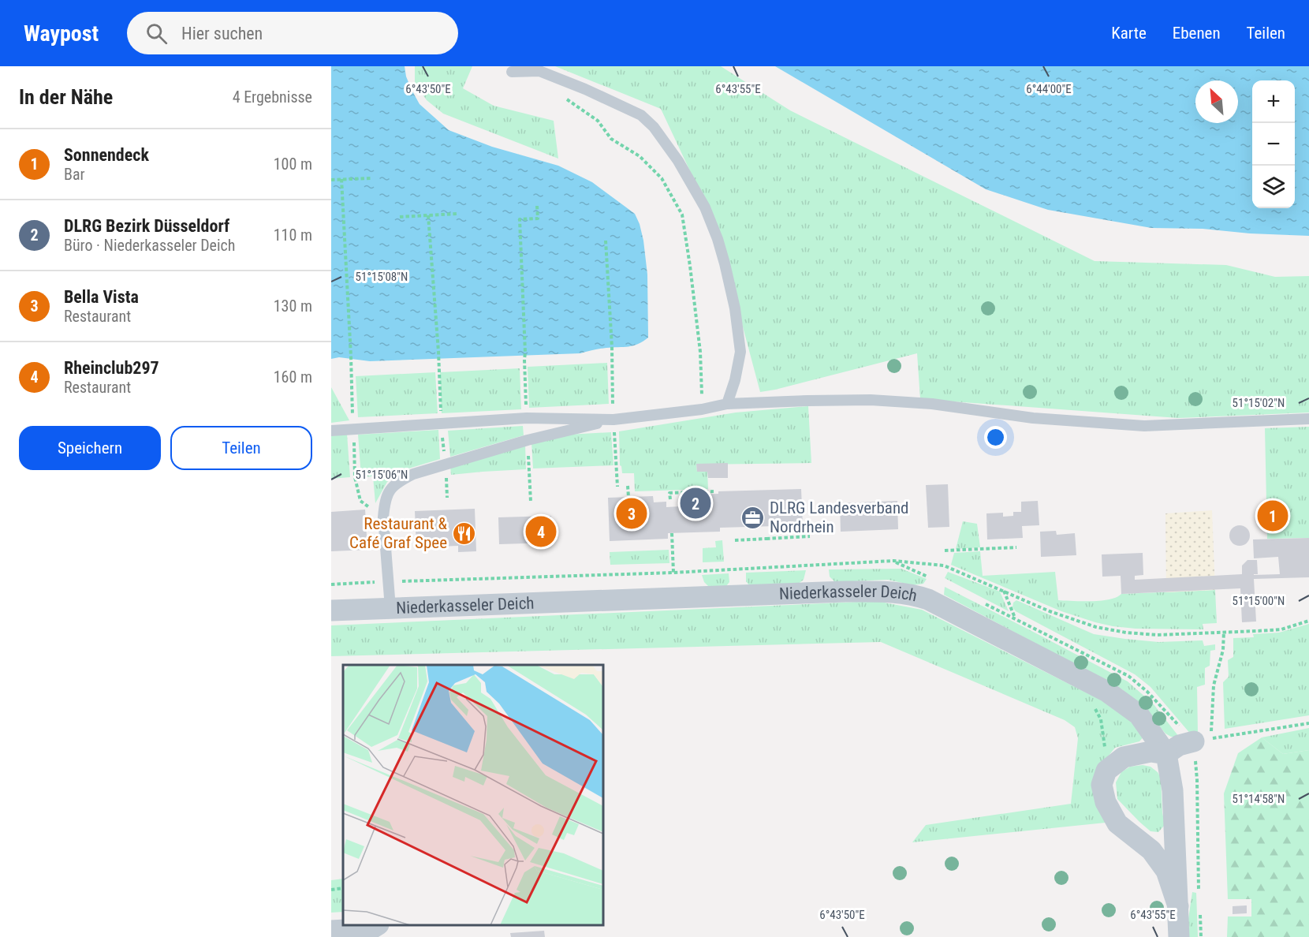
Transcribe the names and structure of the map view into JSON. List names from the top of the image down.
{
  "streets": {
    "street": ["Niederkasseler Deich"]
  },
  "places": {
    "office": ["DLRG Landesverband Nordrhein"],
    "restaurant": ["Restaurant & Café Graf Spee"]
  },
  "north": "top left",
  "page": {
    "header": "Waypost",
    "search": "Hier suchen",
    "nav": ["Karte", "Ebenen", "Teilen"],
    "heading": ["In der Nähe", "4 Ergebnisse"],
    "map_buttons": ["+", "−"],
    "list": [
      {
        "mark": "1",
        "name": "Sonnendeck",
        "note": "Bar",
        "value": "100 m"
      },
      {
        "mark": "2",
        "name": "DLRG Bezirk Düsseldorf",
        "note": "Büro · Niederkasseler Deich",
        "value": "110 m"
      },
      {
        "mark": "3",
        "name": "Bella Vista",
        "note": "Restaurant",
        "value": "130 m"
      },
      {
        "mark": "4",
        "name": "Rheinclub297",
        "note": "Restaurant",
        "value": "160 m"
      }
    ],
    "buttons": ["Speichern", "Teilen"],
    "pins": [
      "2",
      "3",
      "1",
      "4"
    ]
  },
  "coordinates": [
    "6°43'50\"E",
    "6°43'55\"E",
    "6°44'00\"E",
    "51°15'08\"N",
    "51°15'02\"N",
    "51°15'06\"N",
    "51°15'00\"N",
    "51°14'58\"N"
  ]
}
